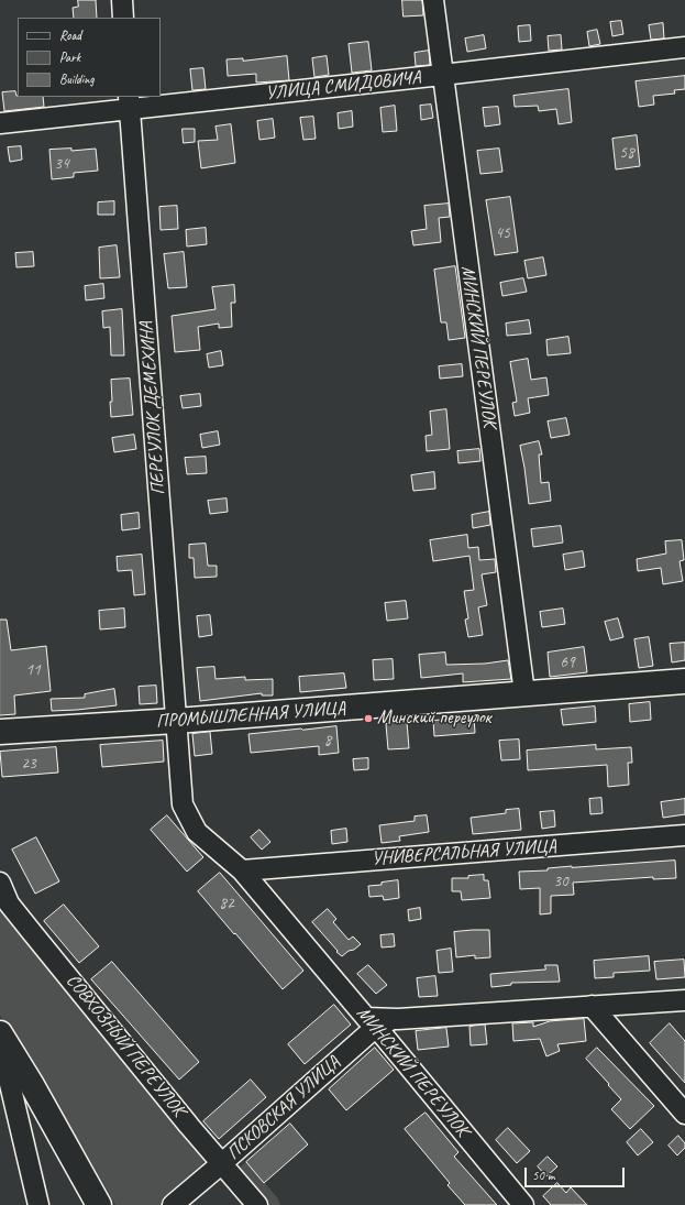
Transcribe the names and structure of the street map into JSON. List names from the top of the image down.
{
  "streets": {
    "main road": ["ПРОМЫШЛЕННАЯ УЛИЦА"],
    "street": [
      "УЛИЦА СМИДОВИЧА",
      "МИНСКИЙ ПЕРЕУЛОК",
      "ПЕРЕУЛОК ДЕМЕХИНА",
      "УНИВЕРСАЛЬНАЯ УЛИЦА",
      "СОВХОЗНЫЙ ПЕРЕУЛОК",
      "ПСКОВСКАЯ УЛИЦА"
    ]
  },
  "crossings": [
    ["УЛИЦА СМИДОВИЧА", "МИНСКИЙ ПЕРЕУЛОК"],
    ["УЛИЦА СМИДОВИЧА", "ПЕРЕУЛОК ДЕМЕХИНА"],
    ["МИНСКИЙ ПЕРЕУЛОК", "ПЕРЕУЛОК ДЕМЕХИНА"],
    ["МИНСКИЙ ПЕРЕУЛОК", "ПРОМЫШЛЕННАЯ УЛИЦА"],
    ["МИНСКИЙ ПЕРЕУЛОК", "УНИВЕРСАЛЬНАЯ УЛИЦА"],
    ["МИНСКИЙ ПЕРЕУЛОК", "ПСКОВСКАЯ УЛИЦА"],
    ["ПЕРЕУЛОК ДЕМЕХИНА", "ПРОМЫШЛЕННАЯ УЛИЦА"],
    ["СОВХОЗНЫЙ ПЕРЕУЛОК", "ПСКОВСКАЯ УЛИЦА"]
  ],
  "places": ["Минский переулок"],
  "house_numbers": [
    "58",
    "34",
    "45",
    "69",
    "11",
    "8",
    "23",
    "30",
    "82"
  ],
  "legend": ["Road", "Park", "Building"],
  "scale_bar": "50 m"
}
